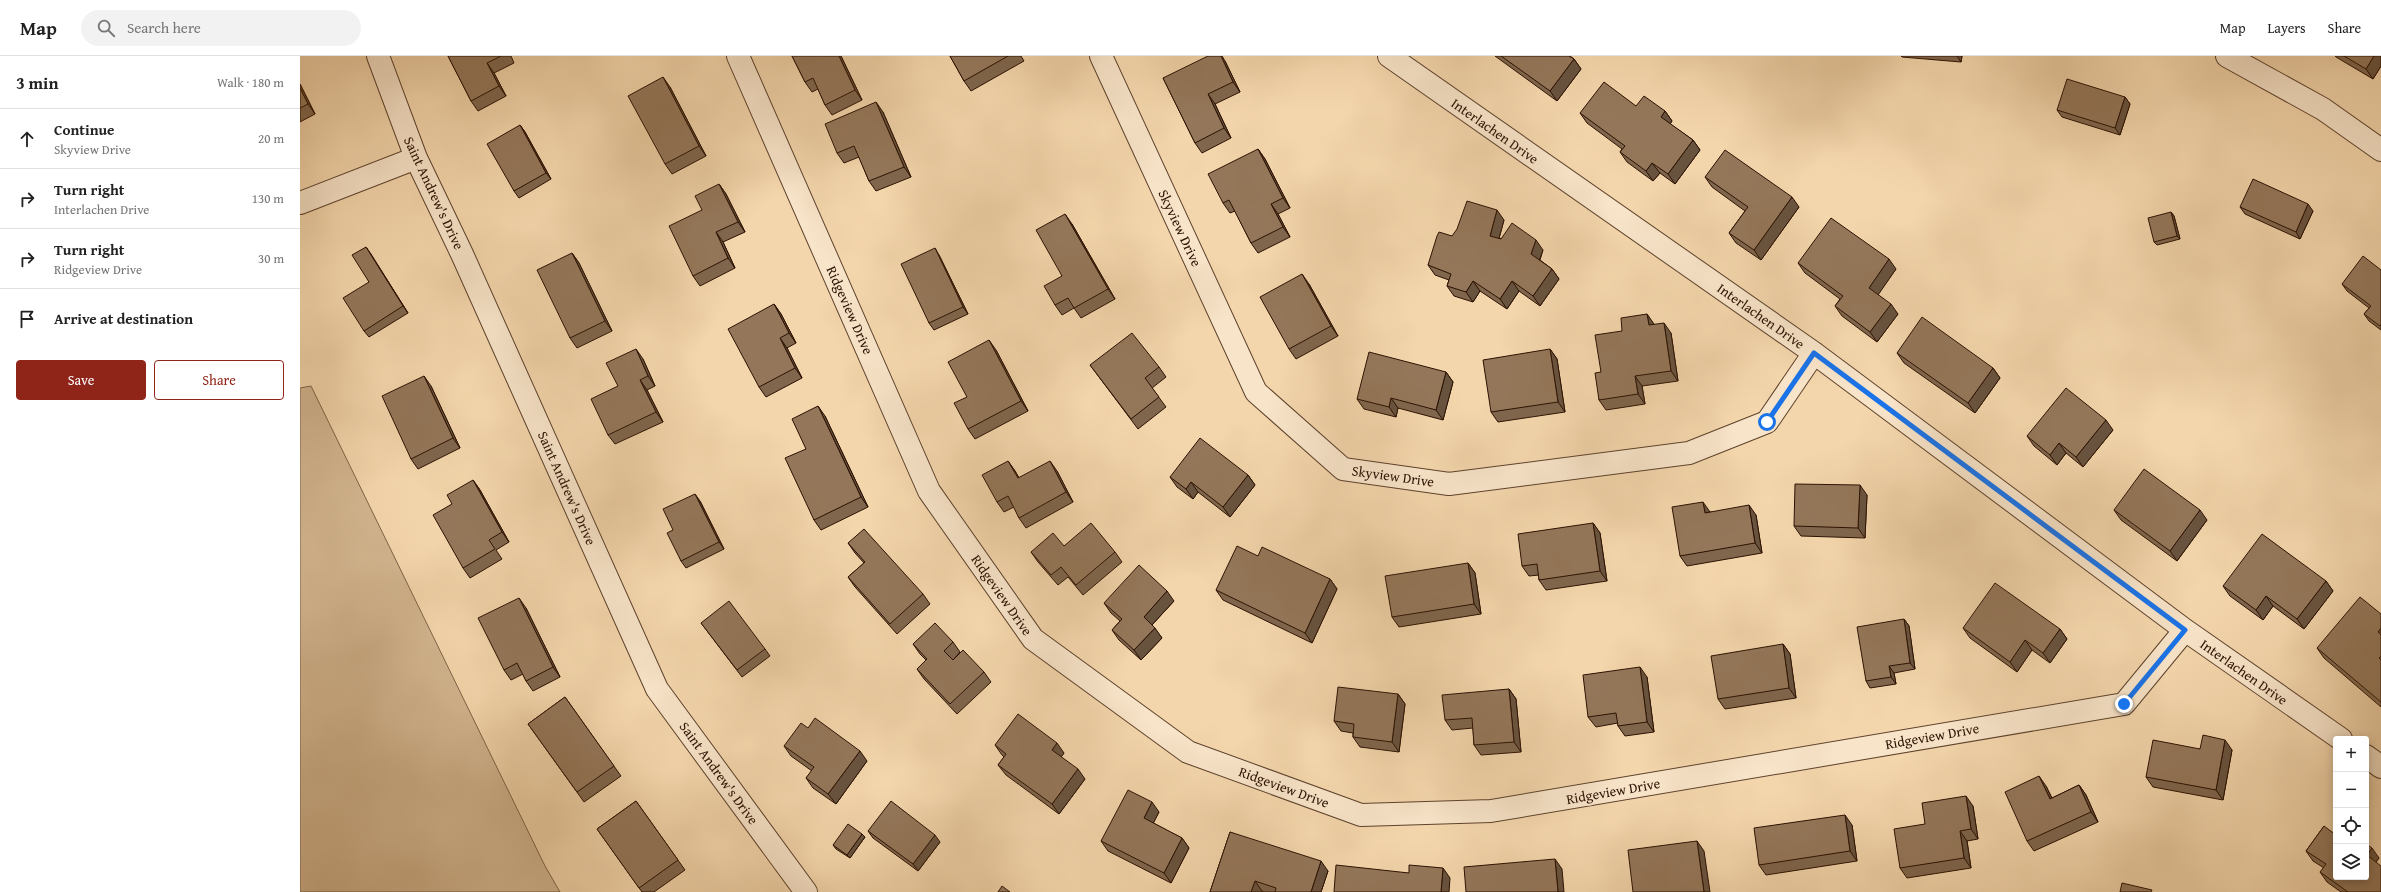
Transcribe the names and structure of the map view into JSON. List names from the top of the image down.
{
  "streets": {
    "street": [
      "Interlachen Drive",
      "Saint Andrew's Drive",
      "Skyview Drive",
      "Ridgeview Drive"
    ]
  },
  "crossings": [
    ["Interlachen Drive", "Skyview Drive"],
    ["Interlachen Drive", "Ridgeview Drive"]
  ],
  "page": {
    "header": "Map",
    "search": "Search here",
    "nav": ["Map", "Layers", "Share"],
    "heading": ["3 min", "Walk · 180 m"],
    "list": [
      ["Continue", "Skyview Drive", "20 m"],
      ["Turn right", "Interlachen Drive", "130 m"],
      ["Turn right", "Ridgeview Drive", "30 m"],
      "Arrive at destination"
    ],
    "buttons": ["Save", "Share"],
    "map_buttons": ["+", "−"]
  }
}
